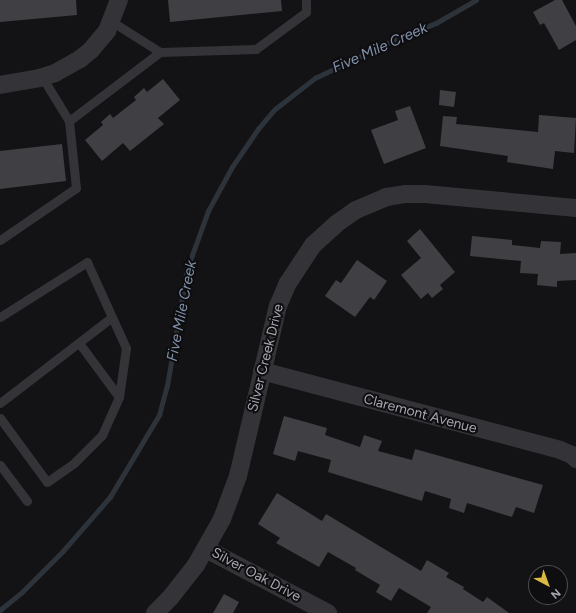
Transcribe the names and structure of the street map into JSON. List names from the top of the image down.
{
  "streets": {
    "street": ["Silver Creek Drive", "Claremont Avenue", "Silver Oak Drive"]
  },
  "crossings": [
    ["Silver Creek Drive", "Claremont Avenue"],
    ["Silver Creek Drive", "Silver Oak Drive"]
  ],
  "water": ["Five Mile Creek"],
  "north": "bottom right"
}
